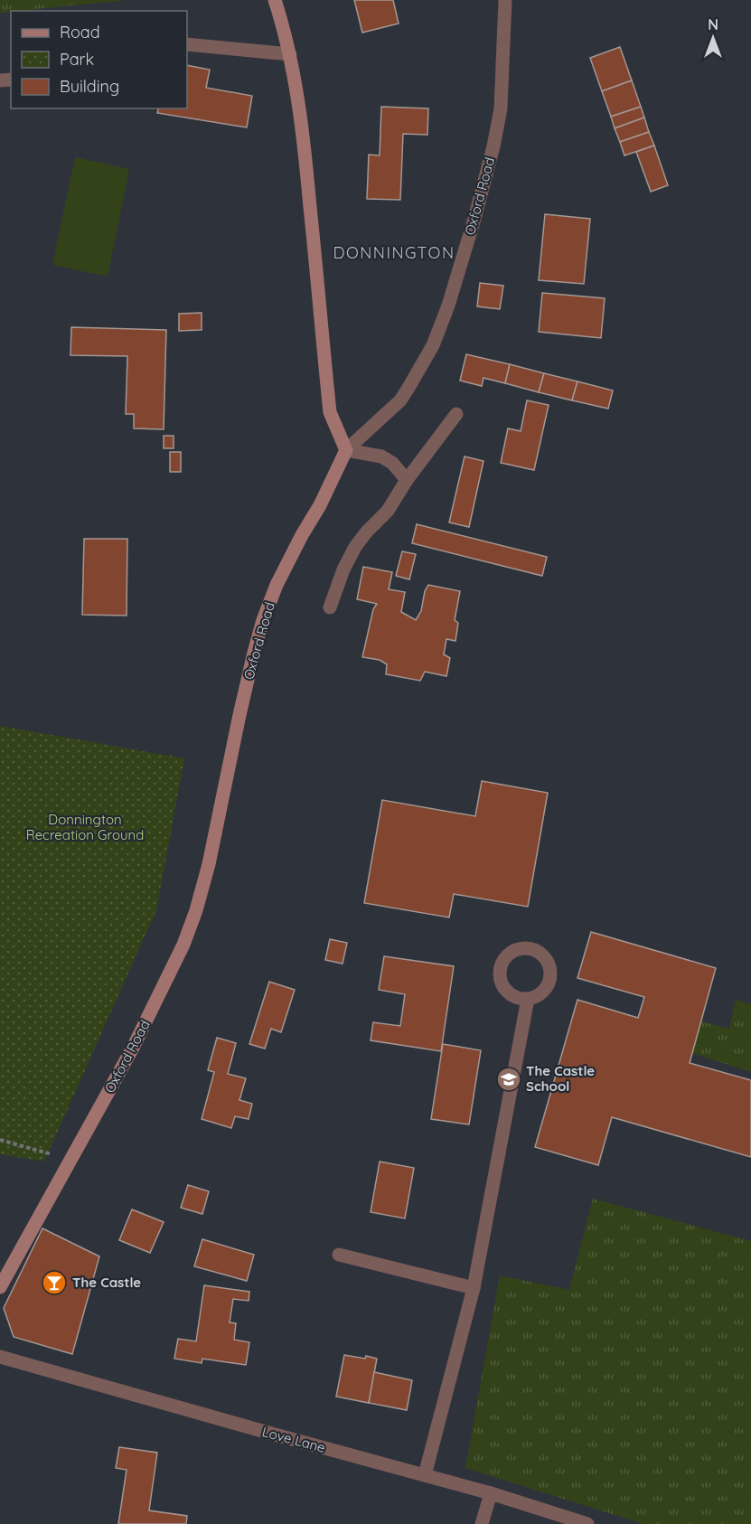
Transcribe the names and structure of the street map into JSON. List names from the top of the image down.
{
  "streets": {
    "main road": ["Oxford Road"],
    "street": ["Love Lane"]
  },
  "districts": ["DONNINGTON"],
  "parks": ["Donnington Recreation Ground"],
  "places": {
    "school or university": ["The Castle School"],
    "bar": ["The Castle"]
  },
  "legend": ["Road", "Park", "Building"],
  "north": "top"
}
